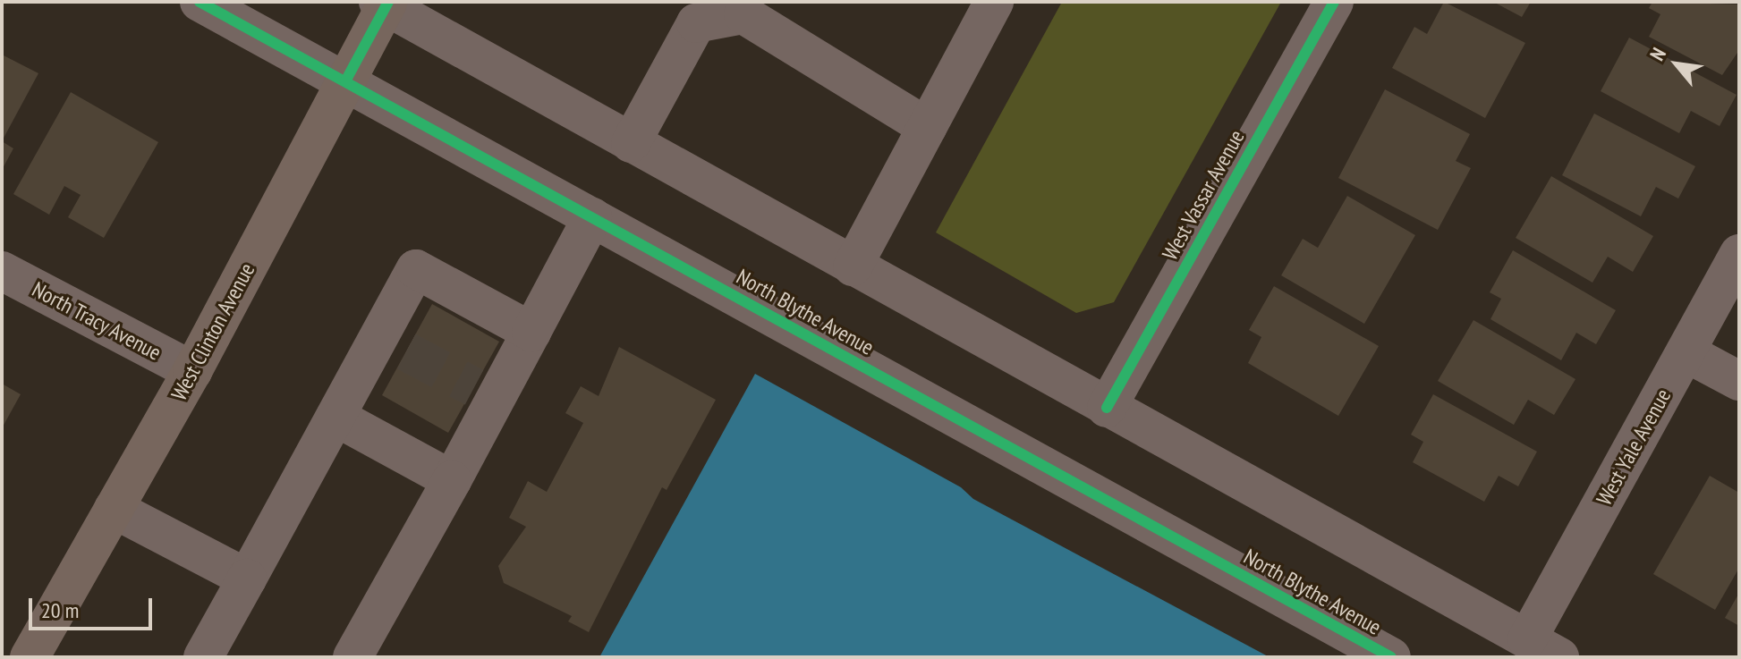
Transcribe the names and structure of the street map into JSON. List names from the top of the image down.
{
  "streets": {
    "main road": ["West Clinton Avenue"],
    "street": [
      "West Vassar Avenue",
      "North Blythe Avenue",
      "North Tracy Avenue",
      "West Yale Avenue"
    ]
  },
  "crossings": [
    ["North Blythe Avenue", "West Clinton Avenue"],
    ["North Tracy Avenue", "West Clinton Avenue"]
  ],
  "scale_bar": "20 m",
  "north": "top left"
}
